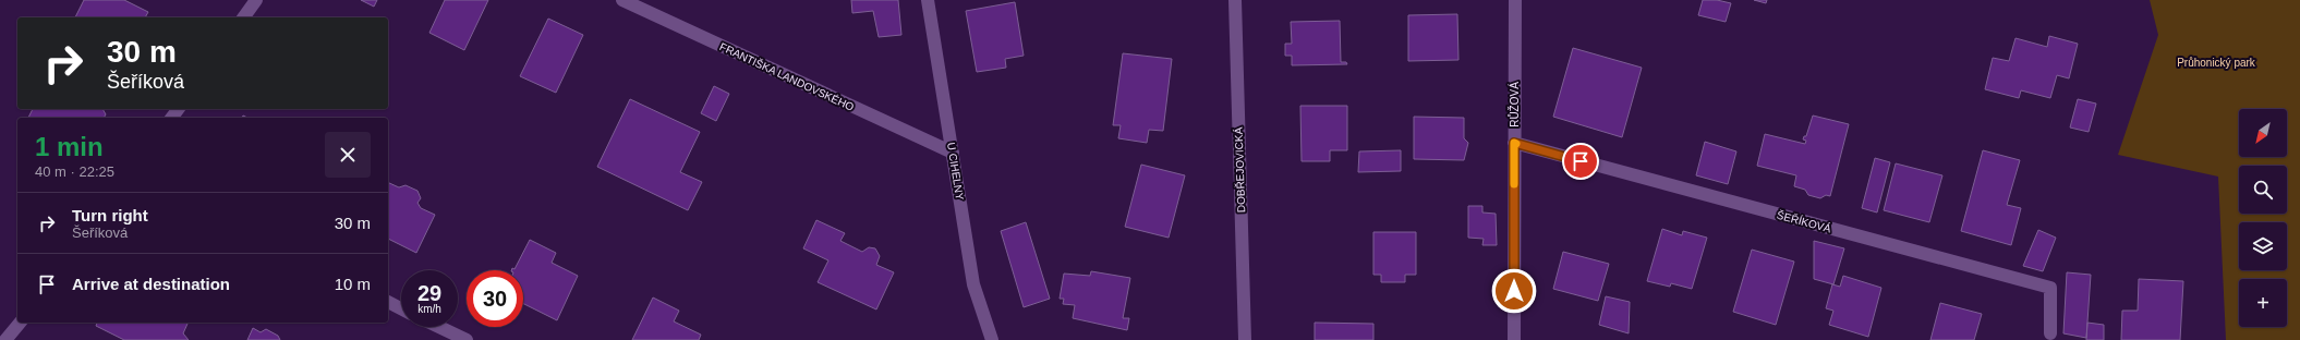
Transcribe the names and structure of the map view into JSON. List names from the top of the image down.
{
  "streets": {
    "street": [
      "FRANTIŠKA LANDOVSKÉHO",
      "RŮŽOVÁ",
      "DOBŘEJOVICKÁ",
      "U CIHELNY",
      "ŠEŘÍKOVÁ"
    ]
  },
  "crossings": [
    ["FRANTIŠKA LANDOVSKÉHO", "U CIHELNY"],
    ["RŮŽOVÁ", "ŠEŘÍKOVÁ"]
  ],
  "parks": ["Průhonický park"],
  "north": "bottom left",
  "page": {
    "turn": ["30 m", "Šeříková"],
    "map_buttons": "+",
    "heading": ["1 min", "40 m · 22:25"],
    "list": [
      {
        "name": "Turn right",
        "note": "Šeříková",
        "value": "30 m"
      },
      {
        "name": "Arrive at destination",
        "value": "10 m"
      }
    ],
    "speed": "29 km/h",
    "limit": "30"
  }
}
